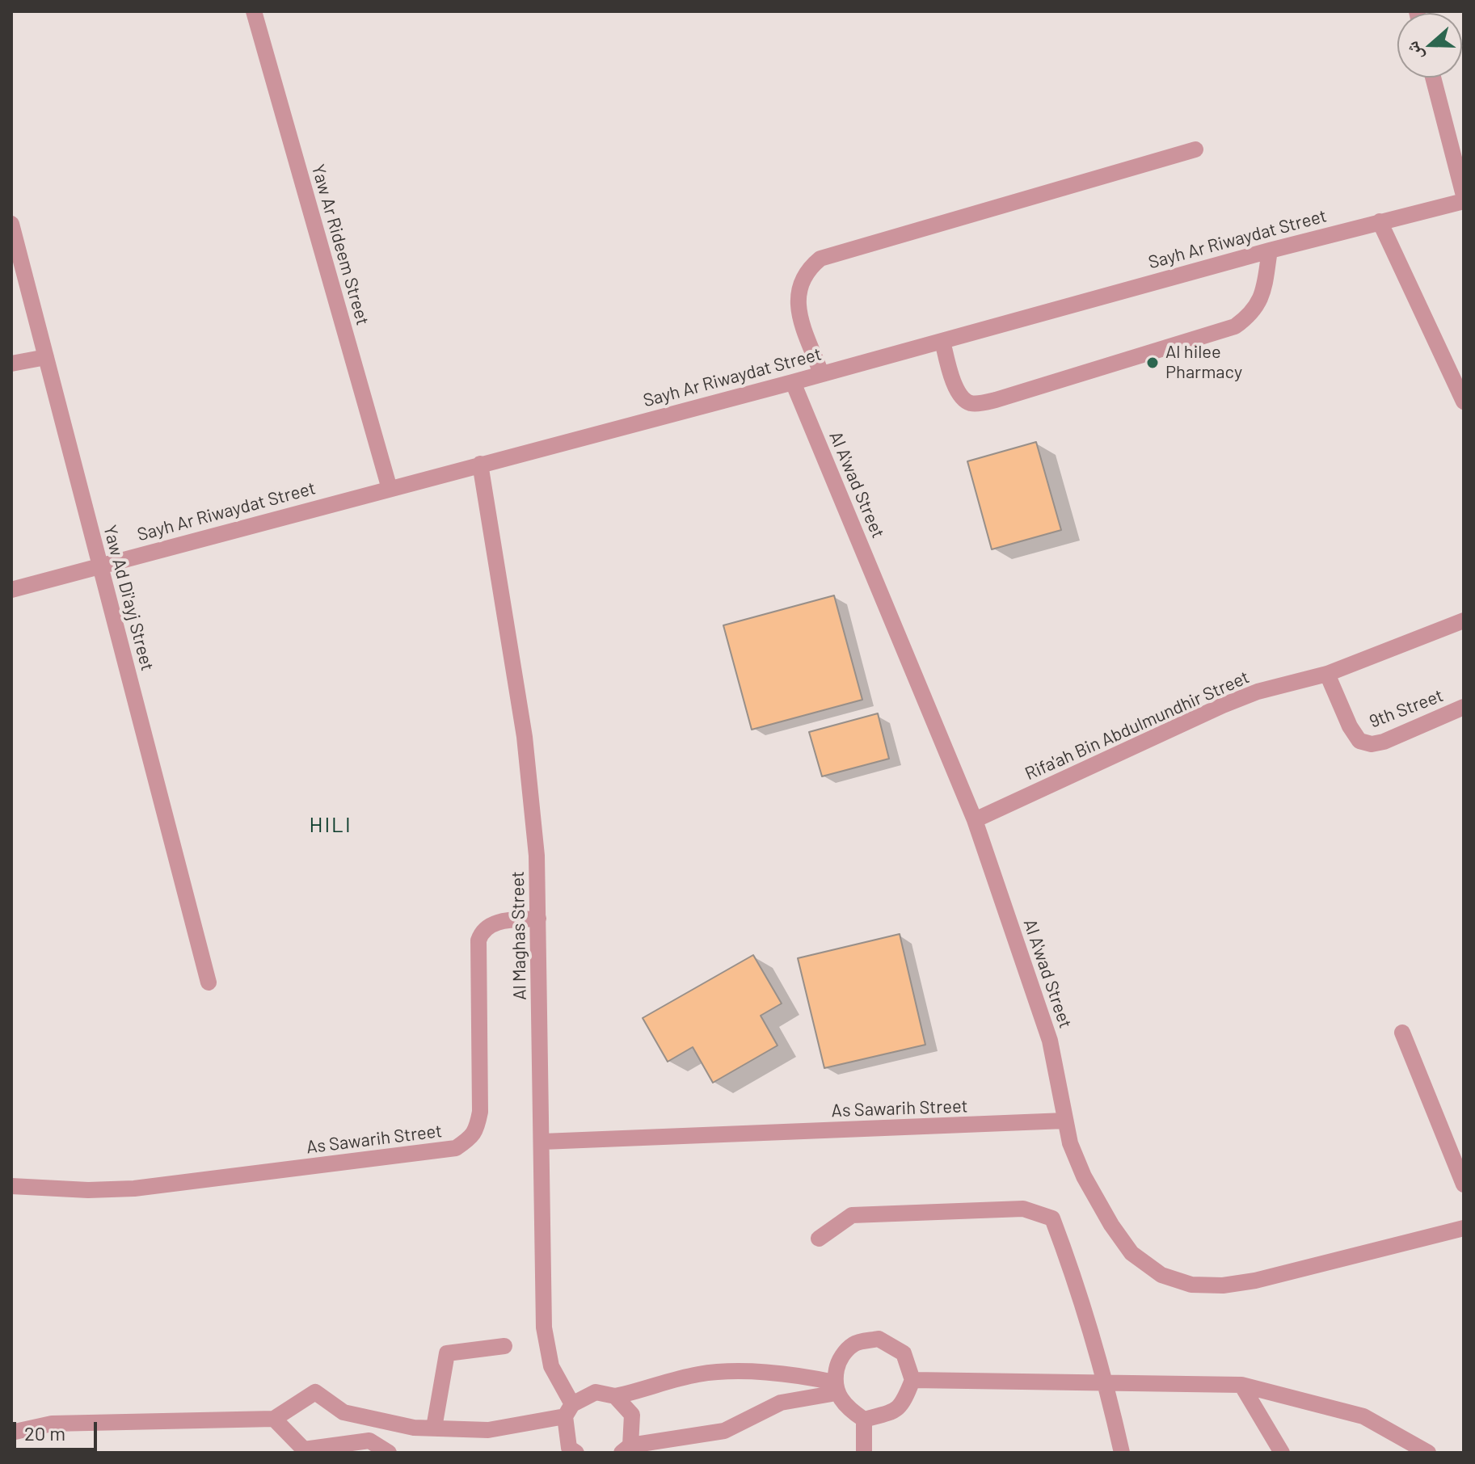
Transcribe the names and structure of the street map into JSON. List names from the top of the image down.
{
  "streets": {
    "street": [
      "Sayh Ar Riwaydat Street",
      "Yaw Ar Rideem Street",
      "Al A'wad Street",
      "Yaw Ad Di'ayj Street",
      "9th Street",
      "Rifa'ah Bin Abdulmundhir Street",
      "Al Maghas Street",
      "As Sawarih Street"
    ]
  },
  "crossings": [
    ["Sayh Ar Riwaydat Street", "Yaw Ar Rideem Street"],
    ["Sayh Ar Riwaydat Street", "Al A'wad Street"],
    ["Sayh Ar Riwaydat Street", "Yaw Ad Di'ayj Street"],
    ["Sayh Ar Riwaydat Street", "Al Maghas Street"],
    ["Al A'wad Street", "Rifa'ah Bin Abdulmundhir Street"],
    ["Al A'wad Street", "As Sawarih Street"],
    ["9th Street", "Rifa'ah Bin Abdulmundhir Street"],
    ["Al Maghas Street", "As Sawarih Street"]
  ],
  "districts": ["HILI"],
  "places": ["Al hilee Pharmacy"],
  "scale_bar": "20 m",
  "north": "left"
}
